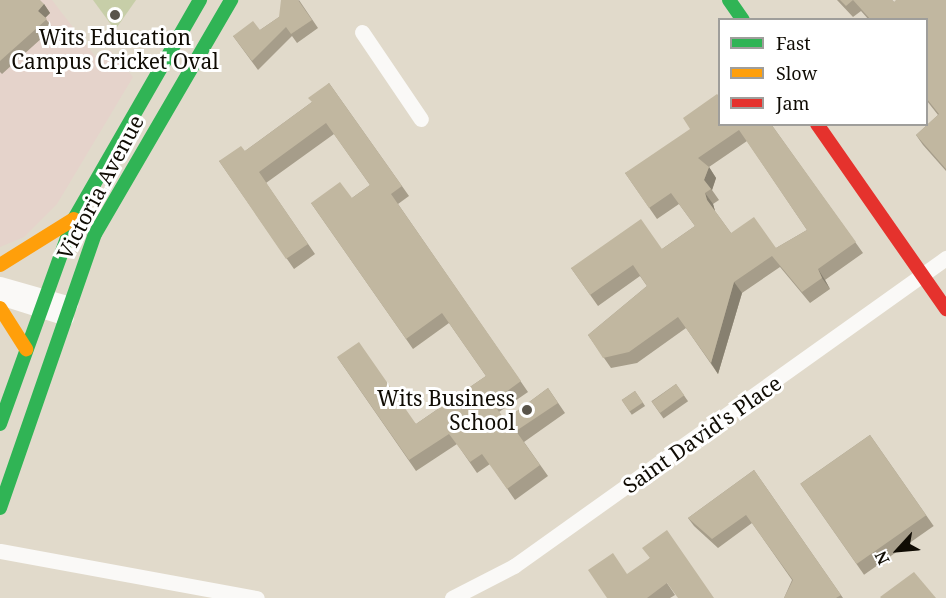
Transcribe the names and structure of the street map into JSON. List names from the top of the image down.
{
  "streets": {
    "main road": ["Victoria Avenue"],
    "street": ["Saint David's Place"]
  },
  "places": ["Wits Education Campus Cricket Oval", "Wits Business School"],
  "legend": ["Fast", "Slow", "Jam"],
  "north": "bottom left"
}
